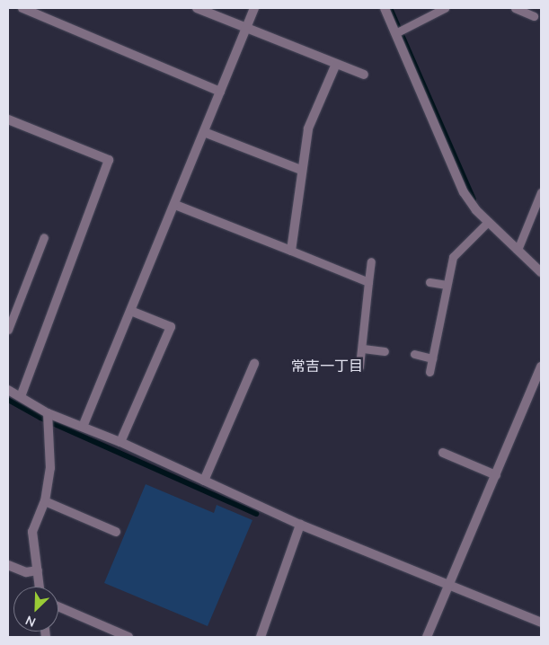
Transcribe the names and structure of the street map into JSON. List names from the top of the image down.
{
  "districts": ["常吉一丁目"],
  "north": "bottom left"
}
